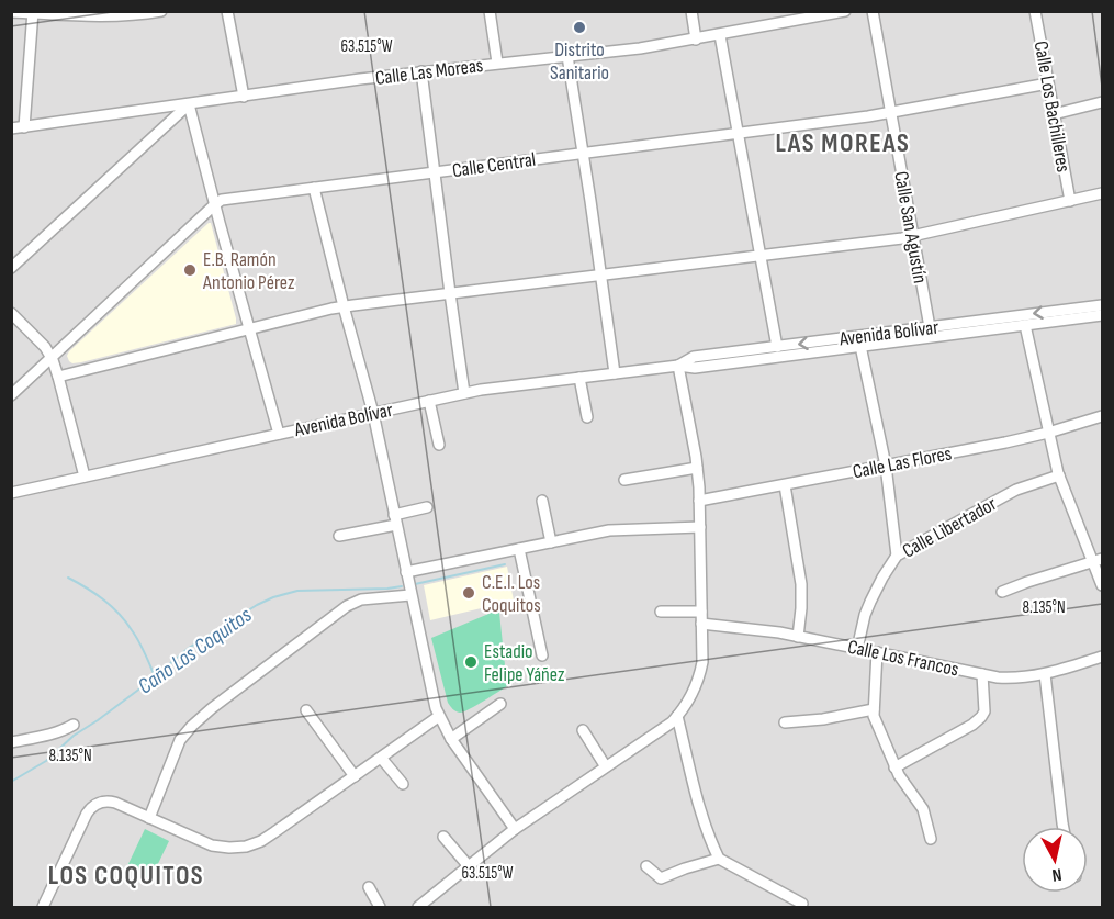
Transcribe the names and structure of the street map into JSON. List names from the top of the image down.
{
  "streets": {
    "street": [
      "Calle Las Moreas",
      "Calle Los Bachilleres",
      "Calle Central",
      "Calle San Agustín",
      "Avenida Bolívar",
      "Calle Las Flores",
      "Calle Libertador",
      "Calle Los Francos"
    ]
  },
  "crossings": [
    ["Calle Los Bachilleres", "Calle Central"],
    ["Calle Central", "Calle San Agustín"],
    ["Calle San Agustín", "Avenida Bolívar"],
    ["Calle Libertador", "Calle Los Francos"]
  ],
  "districts": ["LAS MOREAS", "LOS COQUITOS"],
  "water": ["Caño Los Coquitos"],
  "places": [
    "Distrito Sanitario",
    "E.B. Ramón Antonio Pérez",
    "C.E.I. Los Coquitos",
    "Estadio Felipe Yáñez"
  ],
  "north": "bottom",
  "coordinates": ["63.515°W", "8.135°N"]
}
